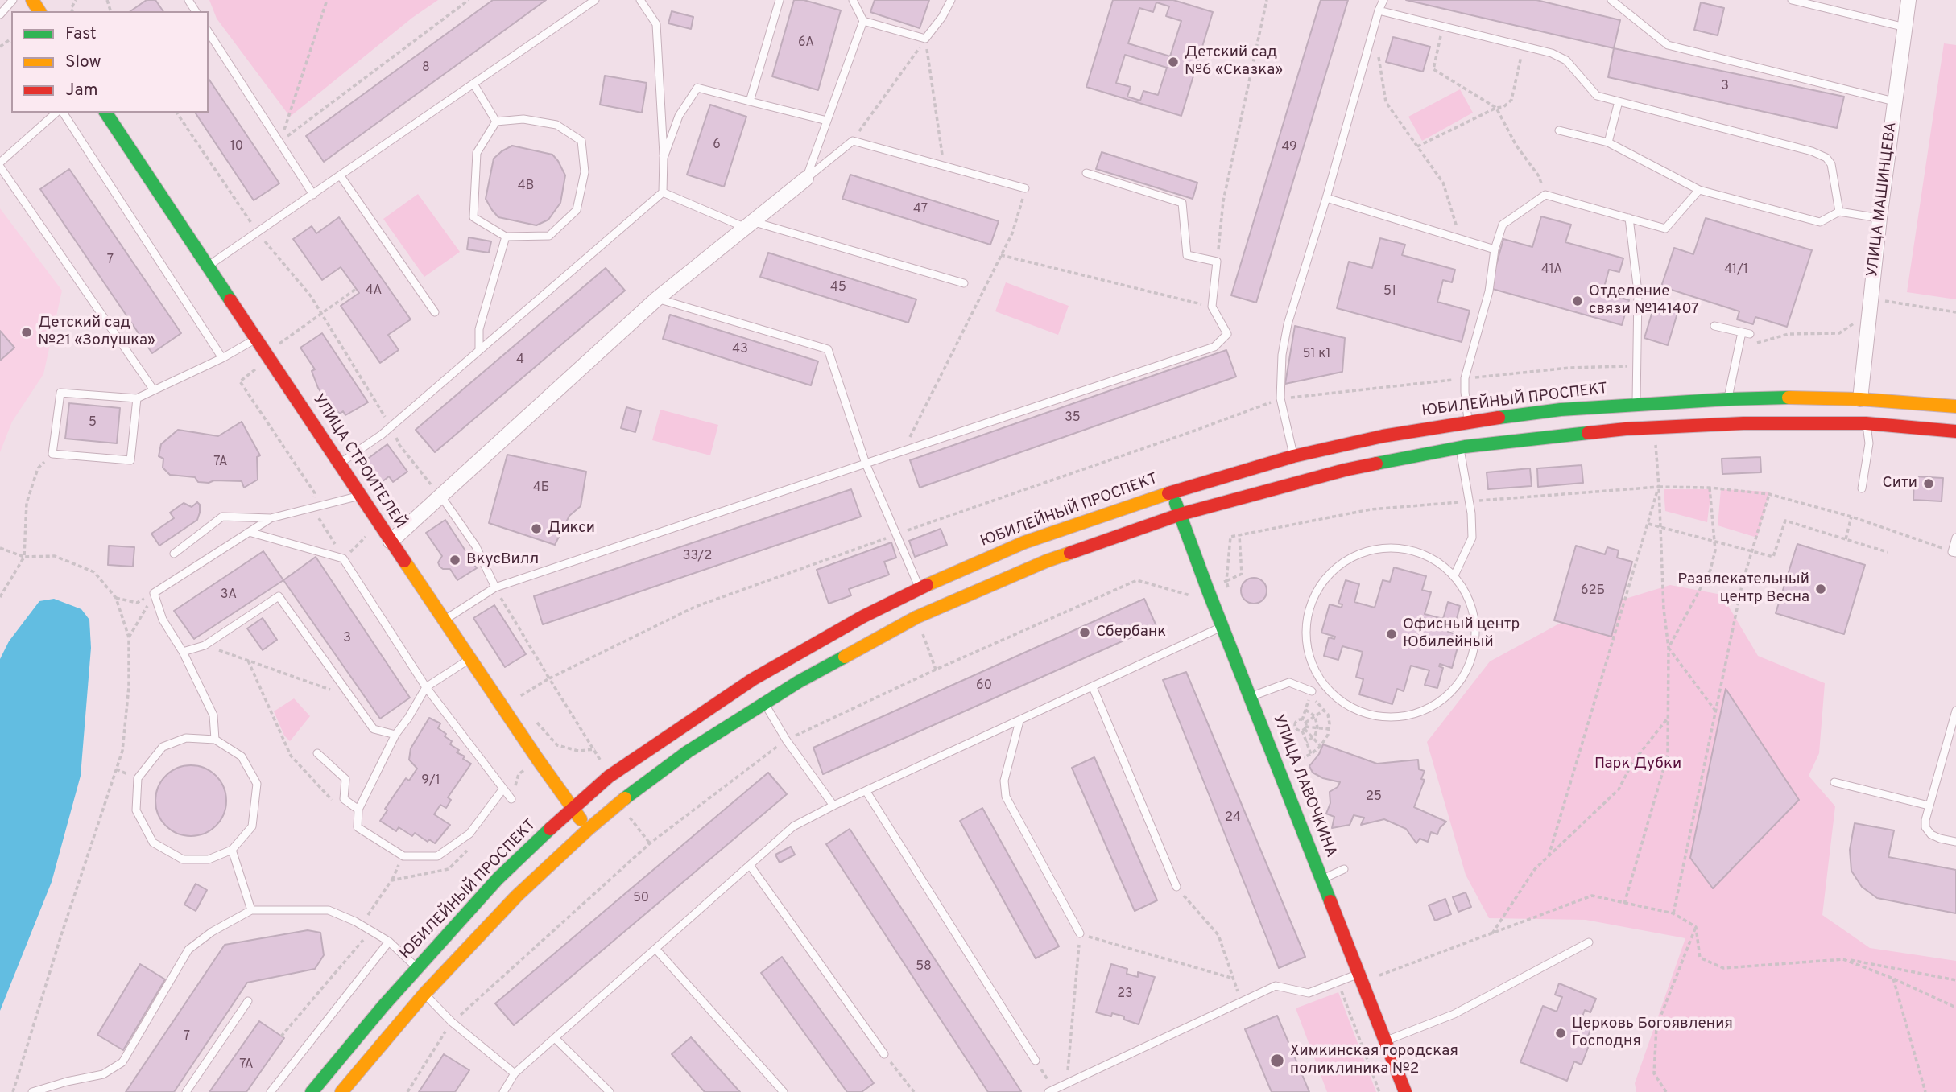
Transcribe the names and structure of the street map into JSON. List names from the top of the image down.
{
  "streets": {
    "main road": ["ЮБИЛЕЙНЫЙ ПРОСПЕКТ", "УЛИЦА СТРОИТЕЛЕЙ", "УЛИЦА ЛАВОЧКИНА"],
    "street": ["УЛИЦА МАШИНЦЕВА"]
  },
  "crossings": [
    ["УЛИЦА МАШИНЦЕВА", "ЮБИЛЕЙНЫЙ ПРОСПЕКТ"],
    ["ЮБИЛЕЙНЫЙ ПРОСПЕКТ", "УЛИЦА СТРОИТЕЛЕЙ"],
    ["ЮБИЛЕЙНЫЙ ПРОСПЕКТ", "УЛИЦА ЛАВОЧКИНА"]
  ],
  "parks": ["Парк Дубки"],
  "places": [
    "Детский сад №6 «Сказка»",
    "Отделение связи №141407",
    "Детский сад №21 «Золушка»",
    "Сити",
    "Дикси",
    "ВкусВилл",
    "Развлекательный центр Весна",
    "Сбербанк",
    "Офисный центр Юбилейный",
    "Церковь Богоявления Господня",
    "Химкинская городская поликлиника №2"
  ],
  "house_numbers": [
    "6А",
    "8",
    "3",
    "6",
    "10",
    "49",
    "4В",
    "47",
    "7",
    "41А",
    "41/1",
    "45",
    "4А",
    "51",
    "43",
    "51 к1",
    "4",
    "35",
    "5",
    "7А",
    "4Б",
    "33/2",
    "62Б",
    "3А",
    "3",
    "60",
    "9/1",
    "25",
    "24",
    "50",
    "58",
    "23",
    "7",
    "7А"
  ],
  "legend": ["Fast", "Slow", "Jam"]
}
